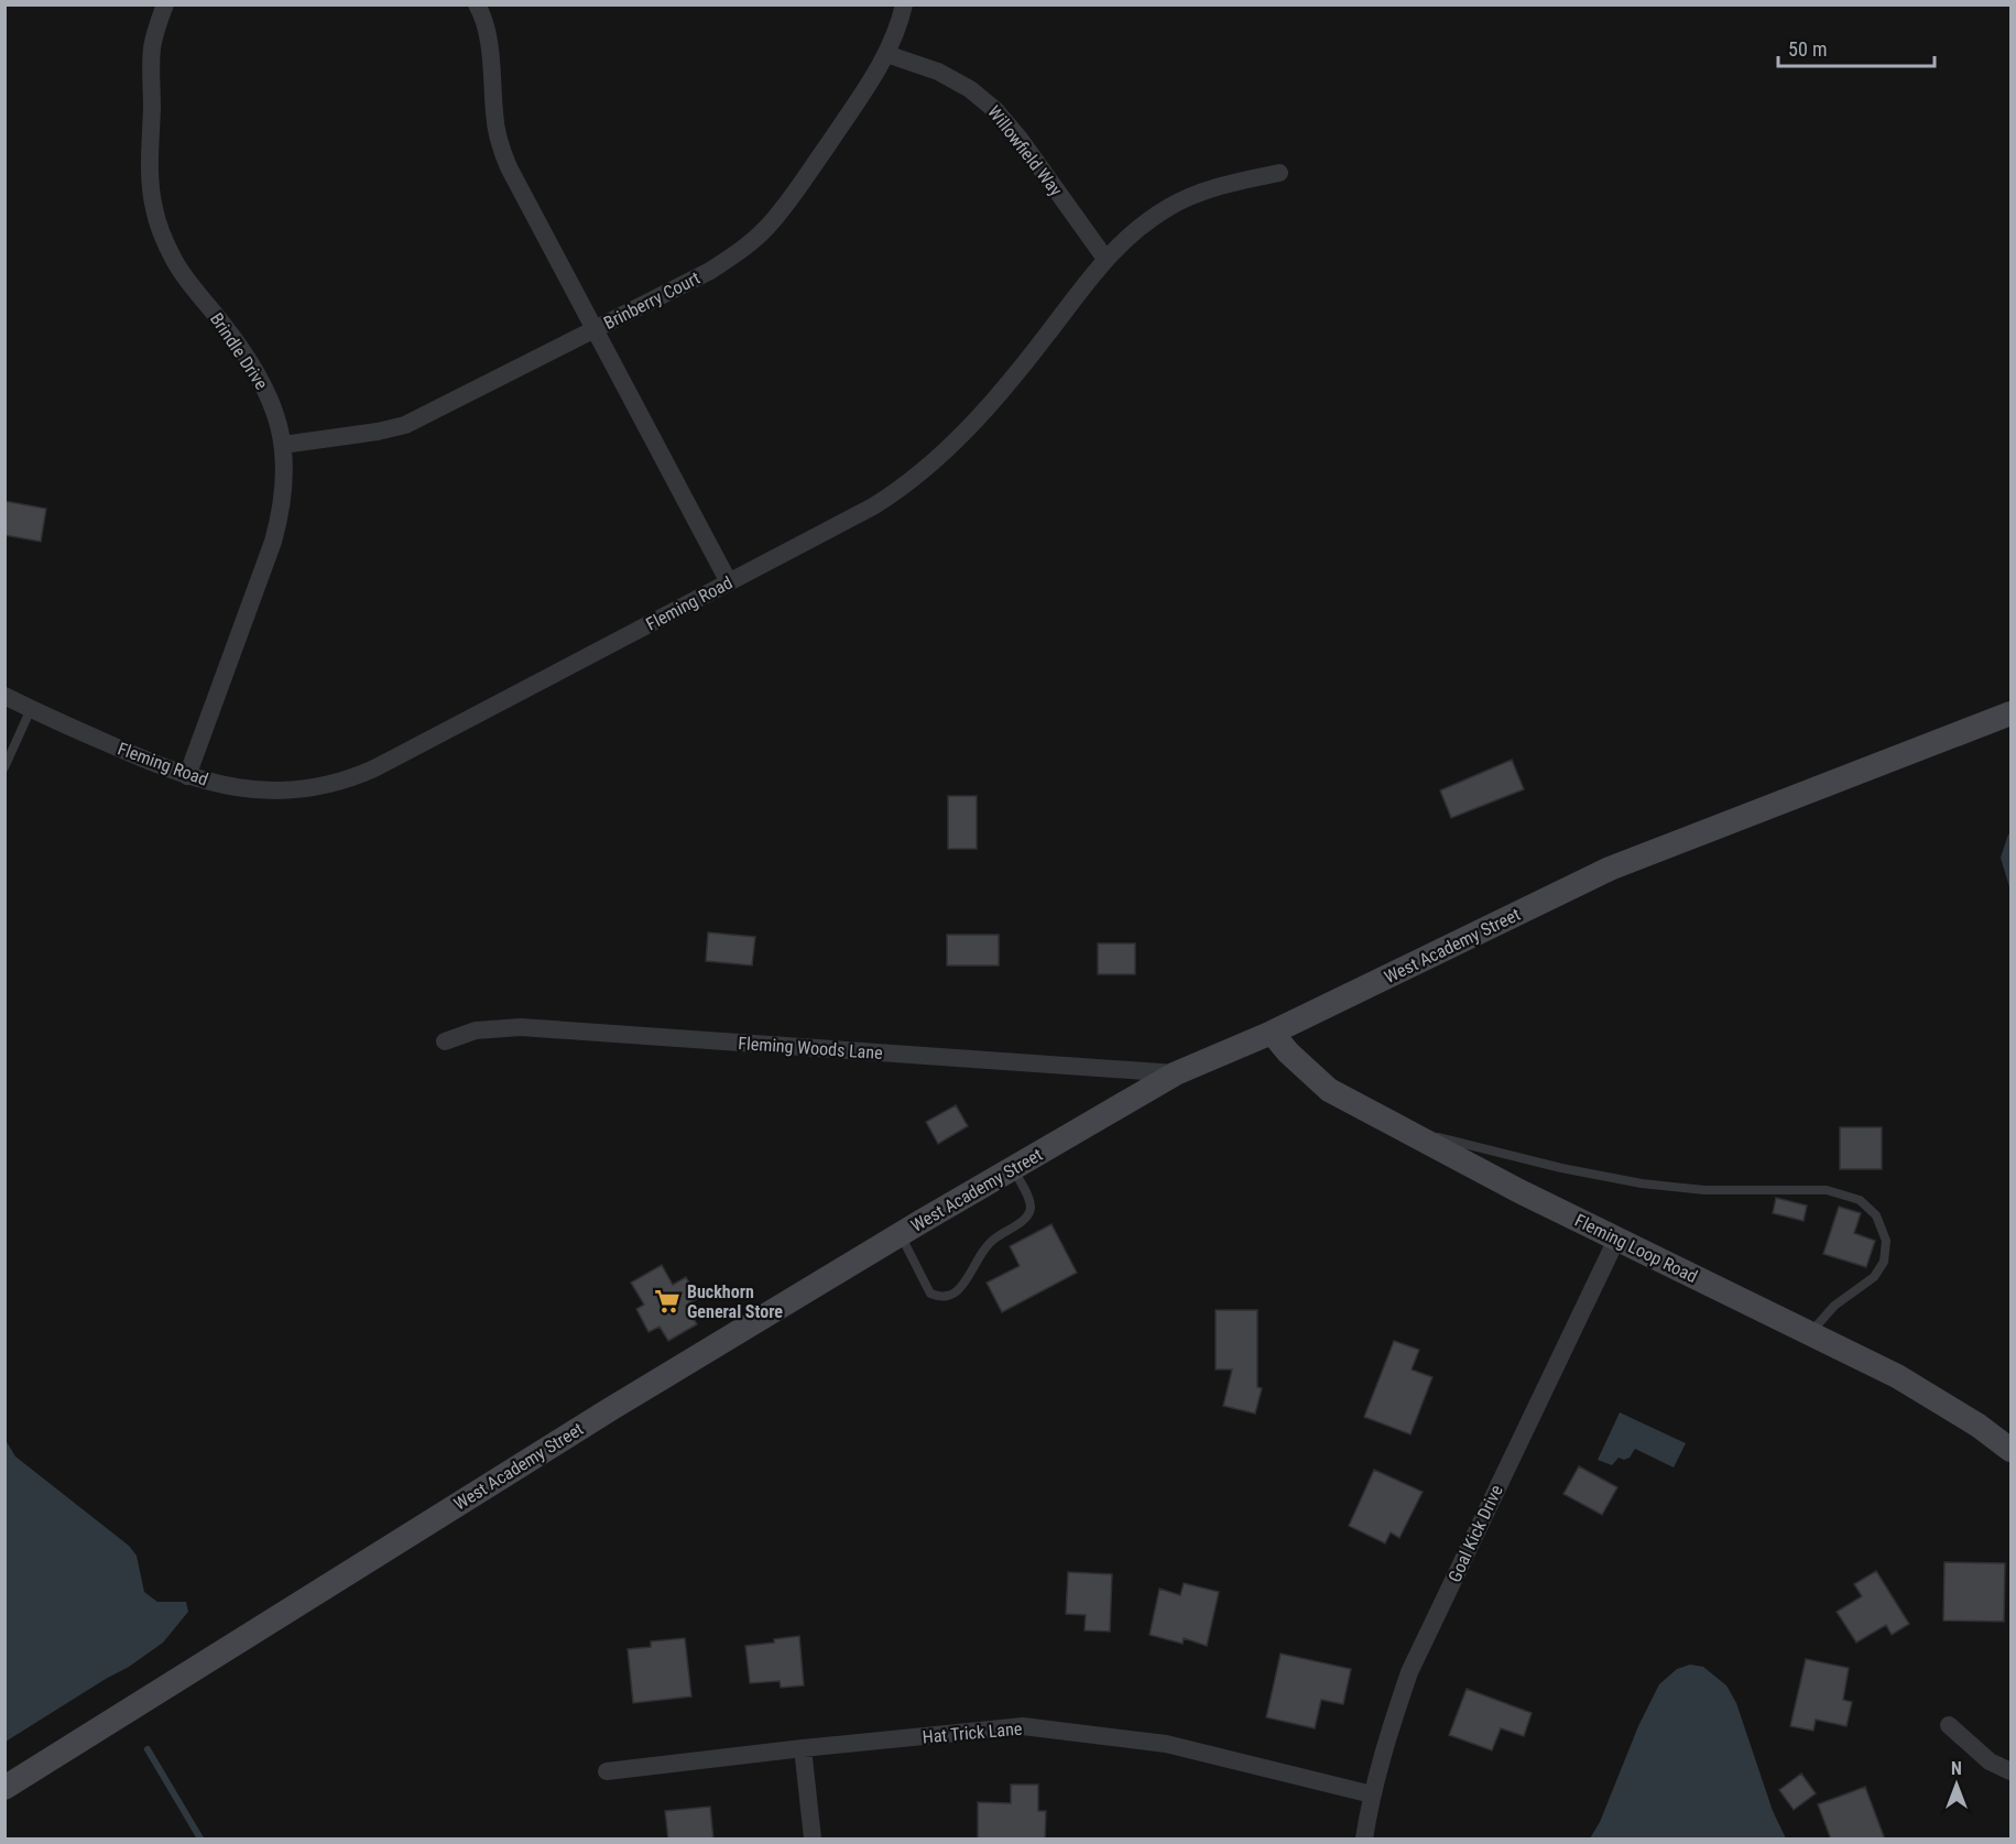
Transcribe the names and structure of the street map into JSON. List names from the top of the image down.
{
  "streets": {
    "main road": ["West Academy Street", "Fleming Loop Road"],
    "street": [
      "Willowfield Way",
      "Brinberry Court",
      "Brindle Drive",
      "Fleming Road",
      "Fleming Woods Lane",
      "Goal Kick Drive",
      "Hat Trick Lane"
    ]
  },
  "crossings": [
    ["Willowfield Way", "Brinberry Court"],
    ["Willowfield Way", "Fleming Road"],
    ["Brinberry Court", "Brindle Drive"],
    ["Brindle Drive", "Fleming Road"],
    ["West Academy Street", "Fleming Woods Lane"],
    ["West Academy Street", "Fleming Loop Road"],
    ["Fleming Loop Road", "Goal Kick Drive"],
    ["Goal Kick Drive", "Hat Trick Lane"]
  ],
  "places": {
    "supermarket": ["Buckhorn General Store"]
  },
  "scale_bar": "50 m",
  "north": "top"
}
